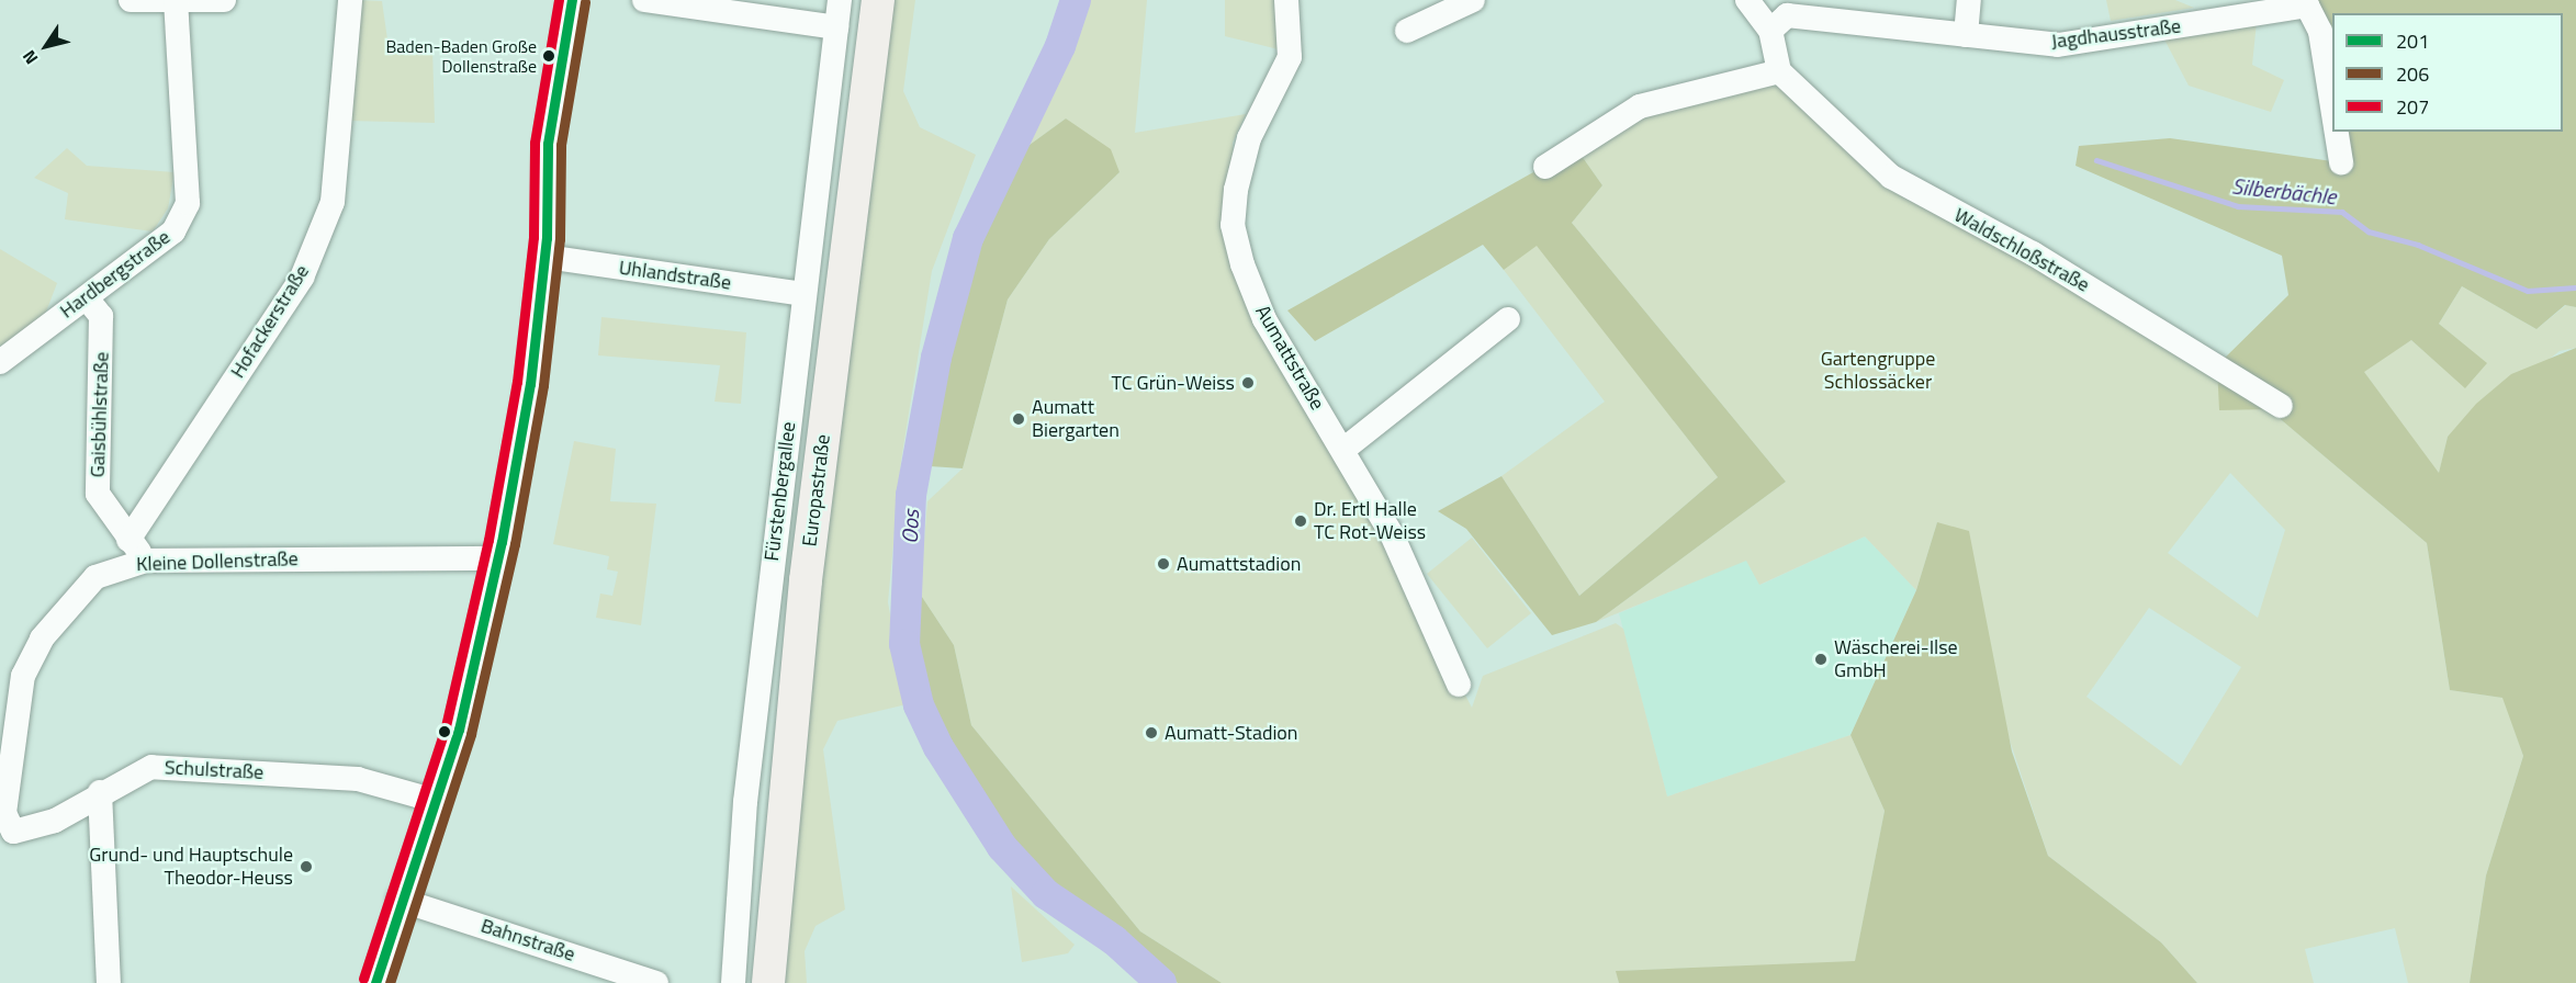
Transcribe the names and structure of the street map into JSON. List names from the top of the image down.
{
  "streets": {
    "main road": ["Europastraße"],
    "street": [
      "Jagdhausstraße",
      "Waldschloßstraße",
      "Hardbergstraße",
      "Uhlandstraße",
      "Hofackerstraße",
      "Aumattstraße",
      "Gaisbühlstraße",
      "Fürstenbergallee",
      "Kleine Dollenstraße",
      "Schulstraße",
      "Bahnstraße"
    ]
  },
  "crossings": [
    ["Hardbergstraße", "Gaisbühlstraße"],
    ["Uhlandstraße", "Fürstenbergallee"],
    ["Hofackerstraße", "Gaisbühlstraße"],
    ["Gaisbühlstraße", "Kleine Dollenstraße"],
    ["Kleine Dollenstraße", "Schulstraße"]
  ],
  "water": ["Silberbächle", "Oos"],
  "parks": ["Gartengruppe Schlossäcker"],
  "places": [
    "Baden-Baden Große Dollenstraße",
    "TC Grün-Weiss",
    "Aumatt Biergarten",
    "Dr. Ertl Halle TC Rot-Weiss",
    "Aumattstadion",
    "Wäscherei-Ilse GmbH",
    "Aumatt-Stadion",
    "Grund- und Hauptschule Theodor-Heuss"
  ],
  "lines": ["transit line 201", "transit line 207", "transit line 206"],
  "legend": ["201", "206", "207"],
  "north": "bottom left"
}
